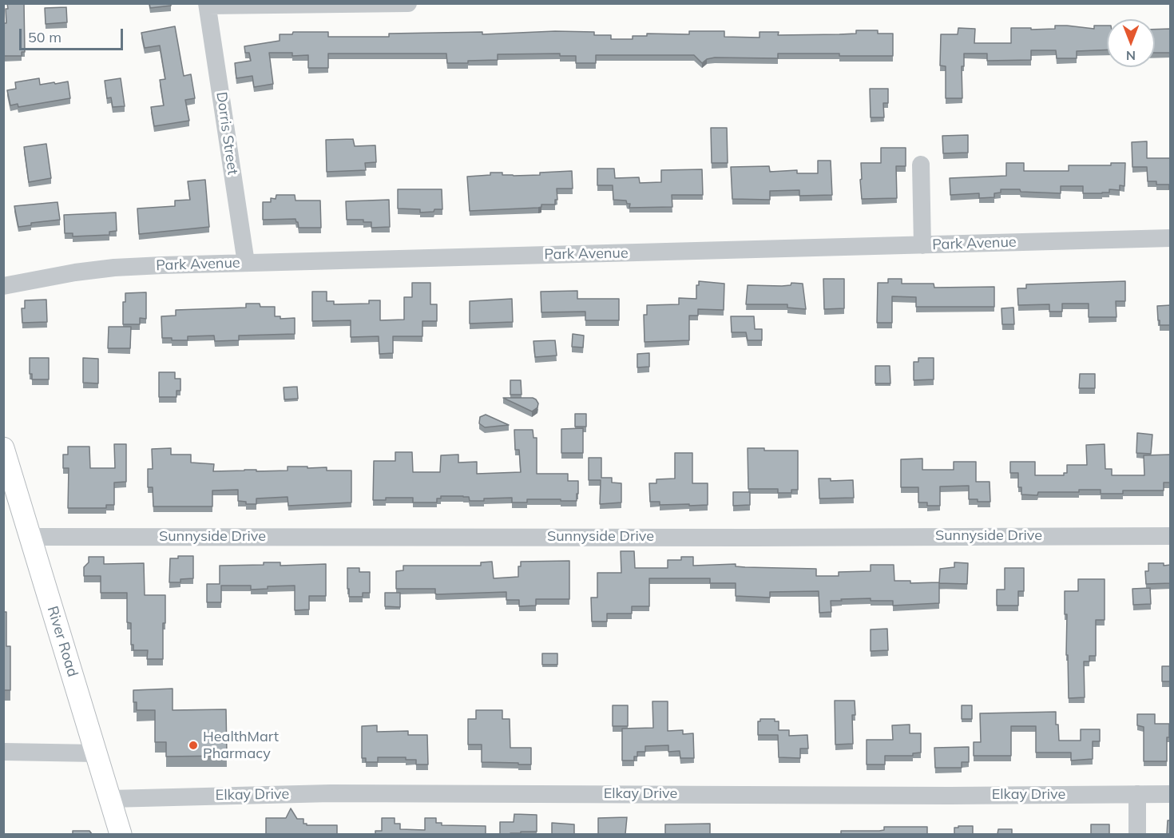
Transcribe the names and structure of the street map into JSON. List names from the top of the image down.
{
  "streets": {
    "main road": ["River Road"],
    "street": [
      "Dorris Street",
      "Park Avenue",
      "Sunnyside Drive",
      "Elkay Drive"
    ]
  },
  "crossings": [
    ["Dorris Street", "Park Avenue"],
    ["Sunnyside Drive", "River Road"],
    ["River Road", "Elkay Drive"]
  ],
  "places": ["HealthMart Pharmacy"],
  "scale_bar": "50 m",
  "north": "bottom"
}
